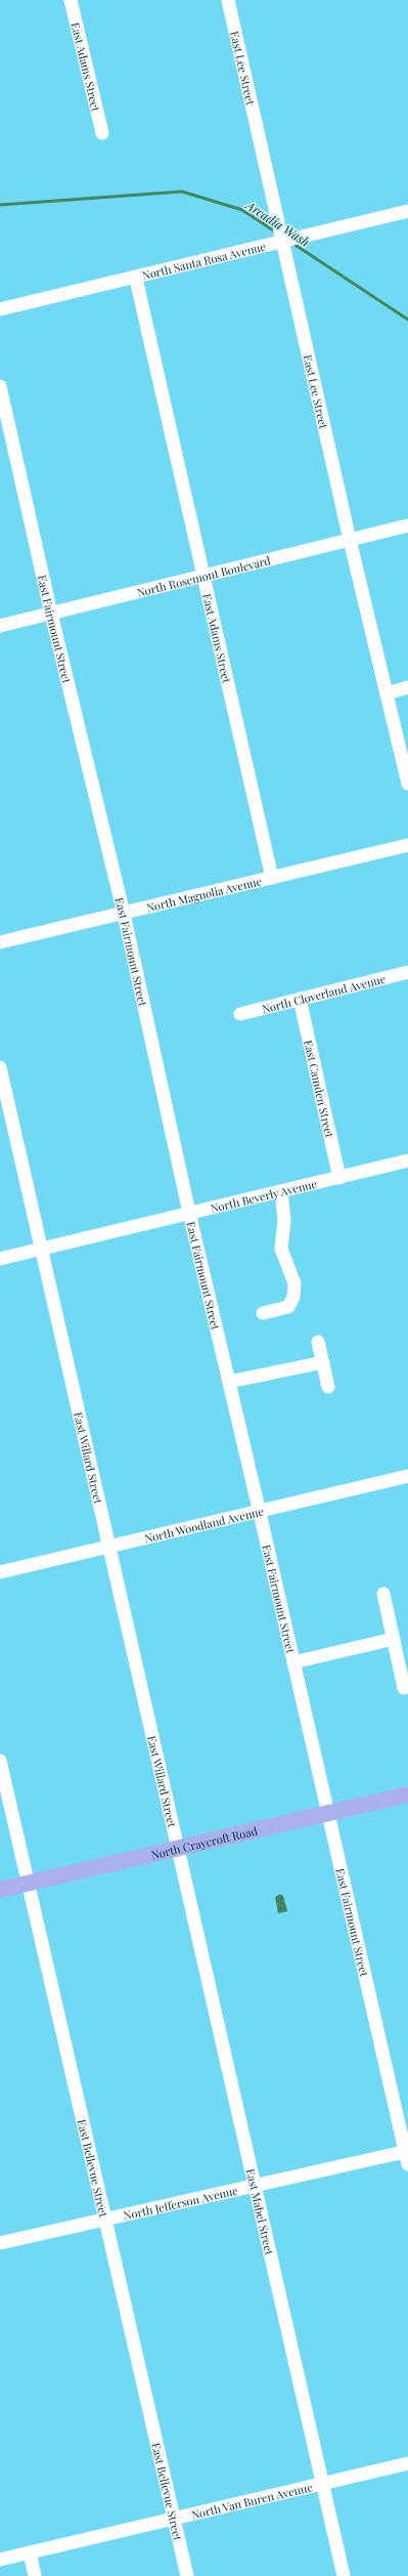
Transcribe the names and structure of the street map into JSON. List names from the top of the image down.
{
  "streets": {
    "main road": ["North Craycroft Road"],
    "street": [
      "East Adams Street",
      "East Lee Street",
      "North Santa Rosa Avenue",
      "North Rosemont Boulevard",
      "East Fairmount Street",
      "North Magnolia Avenue",
      "North Cloverland Avenue",
      "East Camden Street",
      "North Beverly Avenue",
      "East Willard Street",
      "North Woodland Avenue",
      "East Bellevue Street",
      "North Jefferson Avenue",
      "East Mabel Street",
      "North Van Buren Avenue"
    ]
  },
  "crossings": [
    ["East Adams Street", "North Santa Rosa Avenue"],
    ["East Adams Street", "North Rosemont Boulevard"],
    ["East Adams Street", "North Magnolia Avenue"],
    ["East Lee Street", "North Santa Rosa Avenue"],
    ["East Lee Street", "North Rosemont Boulevard"],
    ["North Rosemont Boulevard", "East Fairmount Street"],
    ["East Fairmount Street", "North Magnolia Avenue"],
    ["East Fairmount Street", "North Beverly Avenue"],
    ["East Fairmount Street", "North Woodland Avenue"],
    ["East Fairmount Street", "North Craycroft Road"],
    ["East Fairmount Street", "North Jefferson Avenue"],
    ["North Cloverland Avenue", "East Camden Street"],
    ["East Camden Street", "North Beverly Avenue"],
    ["North Beverly Avenue", "East Willard Street"],
    ["East Willard Street", "North Woodland Avenue"],
    ["East Willard Street", "North Craycroft Road"],
    ["East Willard Street", "East Mabel Street"],
    ["North Craycroft Road", "East Bellevue Street"],
    ["North Craycroft Road", "East Mabel Street"],
    ["East Bellevue Street", "North Jefferson Avenue"],
    ["East Bellevue Street", "North Van Buren Avenue"],
    ["North Jefferson Avenue", "East Mabel Street"],
    ["East Mabel Street", "North Van Buren Avenue"]
  ],
  "water": ["Arcadia Wash"]
}
